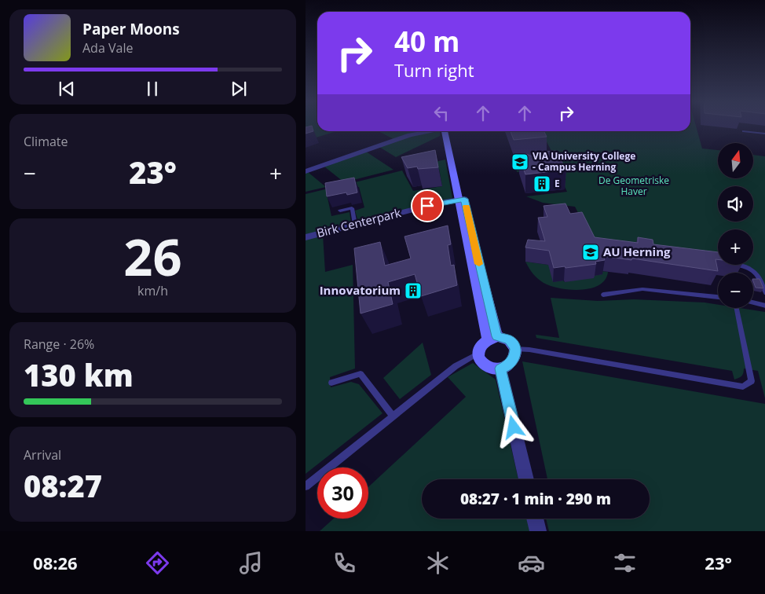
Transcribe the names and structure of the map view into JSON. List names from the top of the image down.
{
  "streets": {
    "street": ["Birk Centerpark"]
  },
  "parks": ["De Geometriske Haver"],
  "places": {
    "school or university": ["VIA University College - Campus Herning", "AU Herning"],
    "building": ["E", "Innovatorium"]
  },
  "north": "top",
  "page": {
    "turn": ["40 m", "Turn right"],
    "song": ["Paper Moons", "Ada Vale"],
    "tile": [
      "Climate",
      ["26", "km/h"],
      ["Range · 26%", "130 km"],
      ["Arrival", "08:27"]
    ],
    "map_buttons": ["+", "−"],
    "heat": ["−", "23°", "+"],
    "limit": "30",
    "trip": "08:27 · 1 min · 290 m",
    "tabs": ["08:26", "23°"]
  }
}
